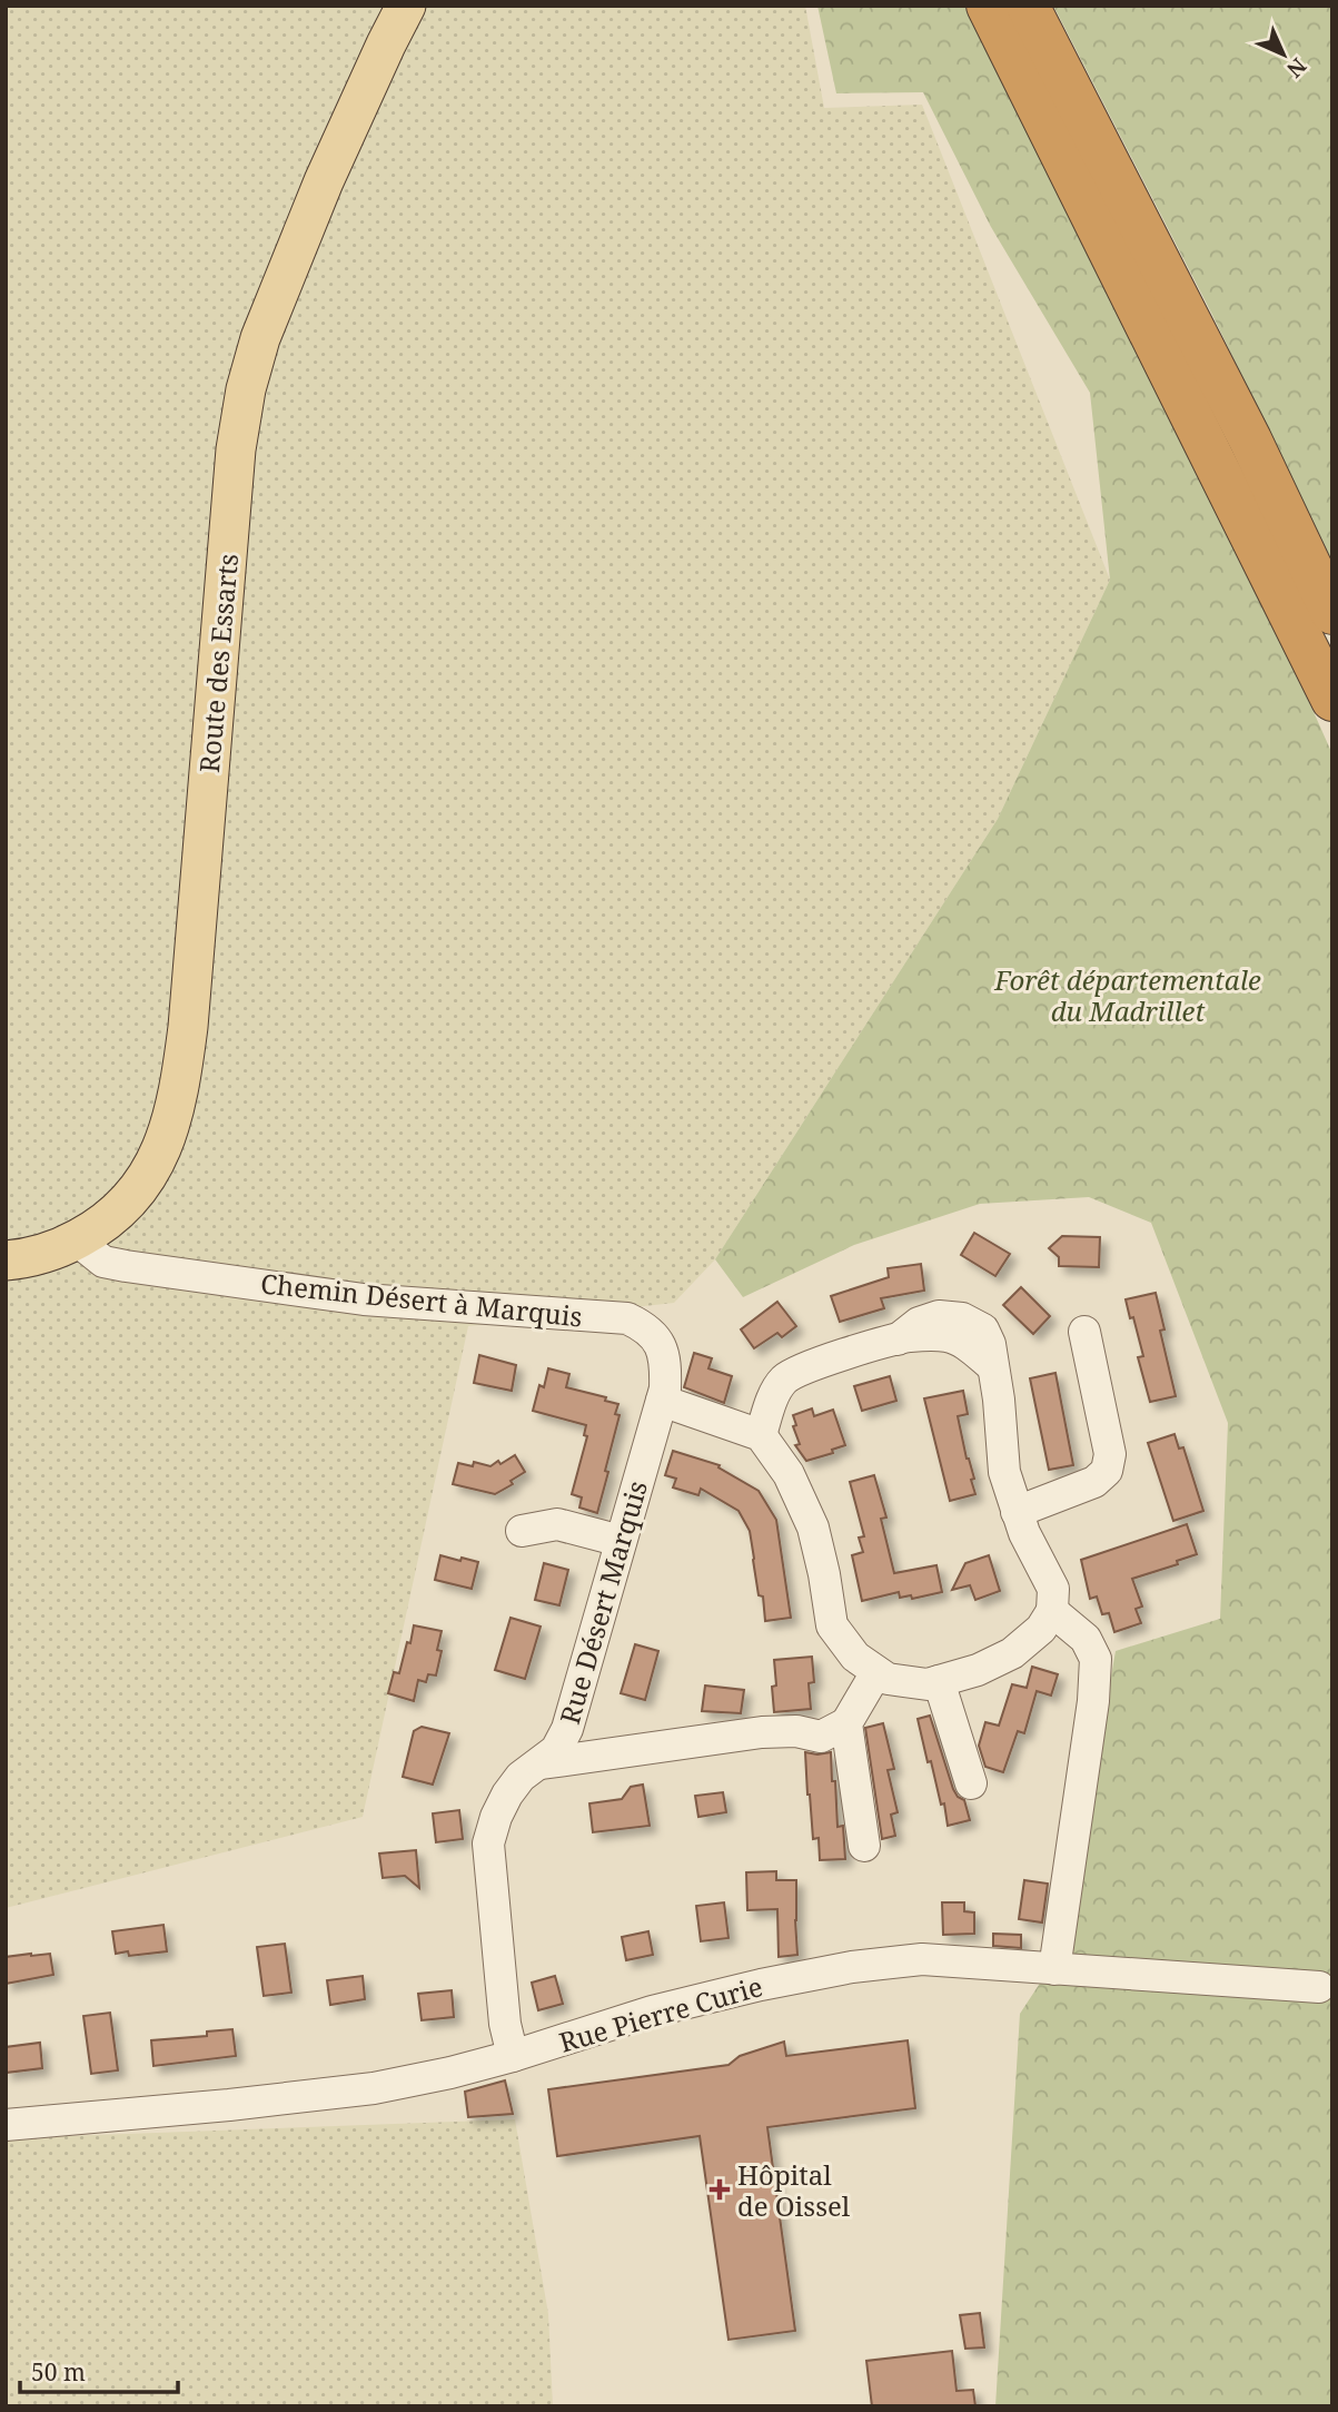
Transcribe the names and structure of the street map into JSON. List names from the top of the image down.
{
  "streets": {
    "main road": ["Route des Essarts"],
    "street": ["Chemin Désert à Marquis", "Rue Désert Marquis", "Rue Pierre Curie"]
  },
  "crossings": [
    ["Route des Essarts", "Chemin Désert à Marquis"],
    ["Chemin Désert à Marquis", "Rue Désert Marquis"],
    ["Rue Désert Marquis", "Rue Pierre Curie"]
  ],
  "parks": ["Forêt départementale du Madrillet"],
  "places": {
    "health": ["Hôpital de Oissel"]
  },
  "scale_bar": "50 m",
  "north": "bottom right"
}
